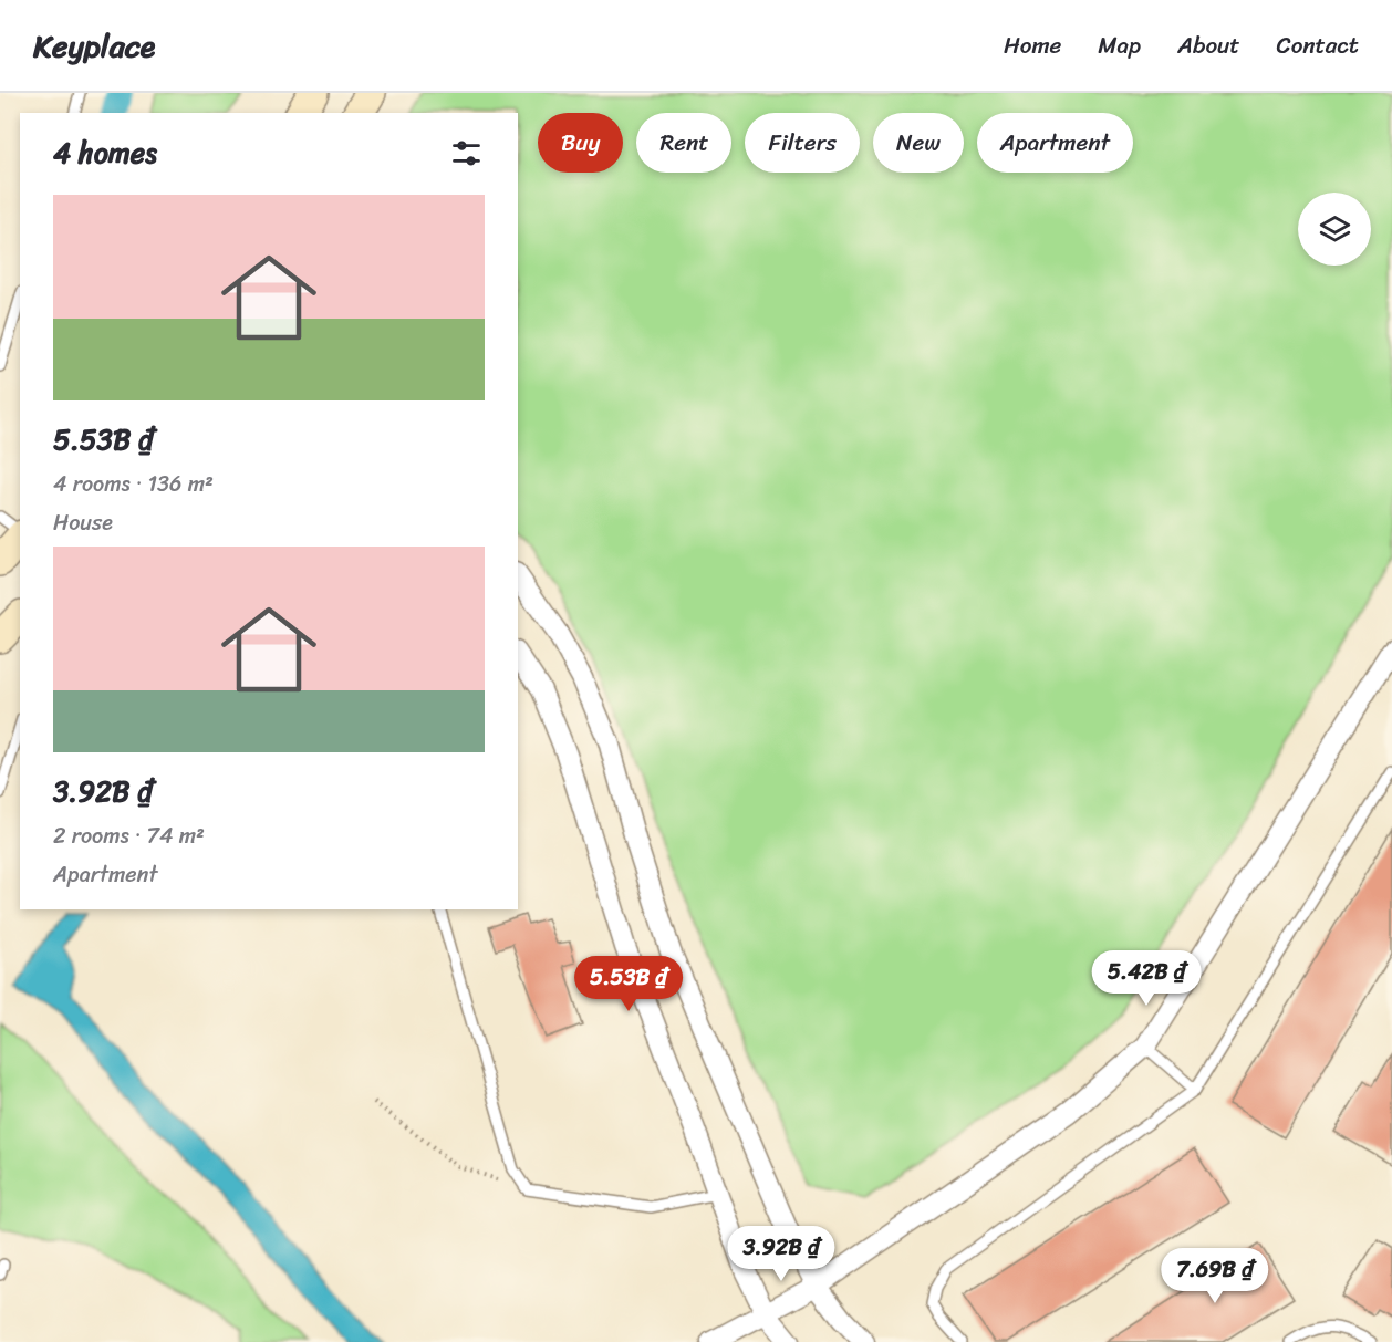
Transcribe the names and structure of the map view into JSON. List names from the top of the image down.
{
  "page": {
    "header": "Keyplace",
    "nav": [
      "Home",
      "Map",
      "About",
      "Contact"
    ],
    "chip": [
      "Buy",
      "Rent",
      "Filters",
      "New",
      "Apartment"
    ],
    "heading": "4 homes",
    "list": [
      {
        "name": "5.53B ₫",
        "note": "4 rooms · 136 m² · House"
      },
      {
        "name": "3.92B ₫",
        "note": "2 rooms · 74 m² · Apartment"
      }
    ],
    "price": [
      "5.42B ₫",
      "5.53B ₫",
      "3.92B ₫",
      "7.69B ₫"
    ]
  }
}
